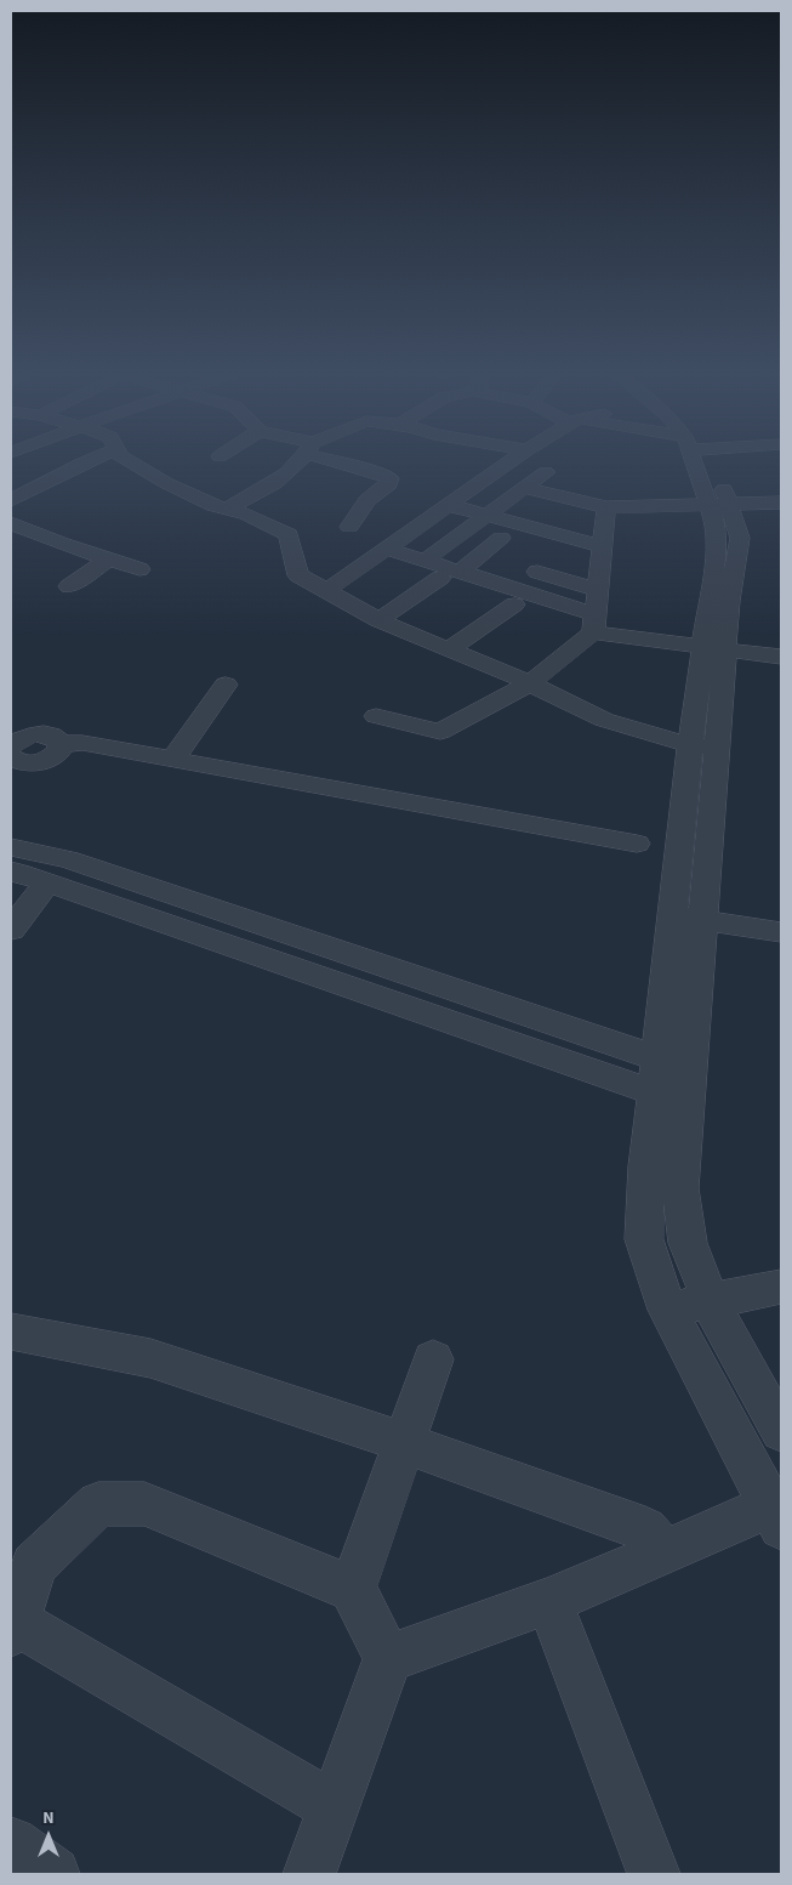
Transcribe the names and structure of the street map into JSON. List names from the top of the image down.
{
  "north": "top"
}
